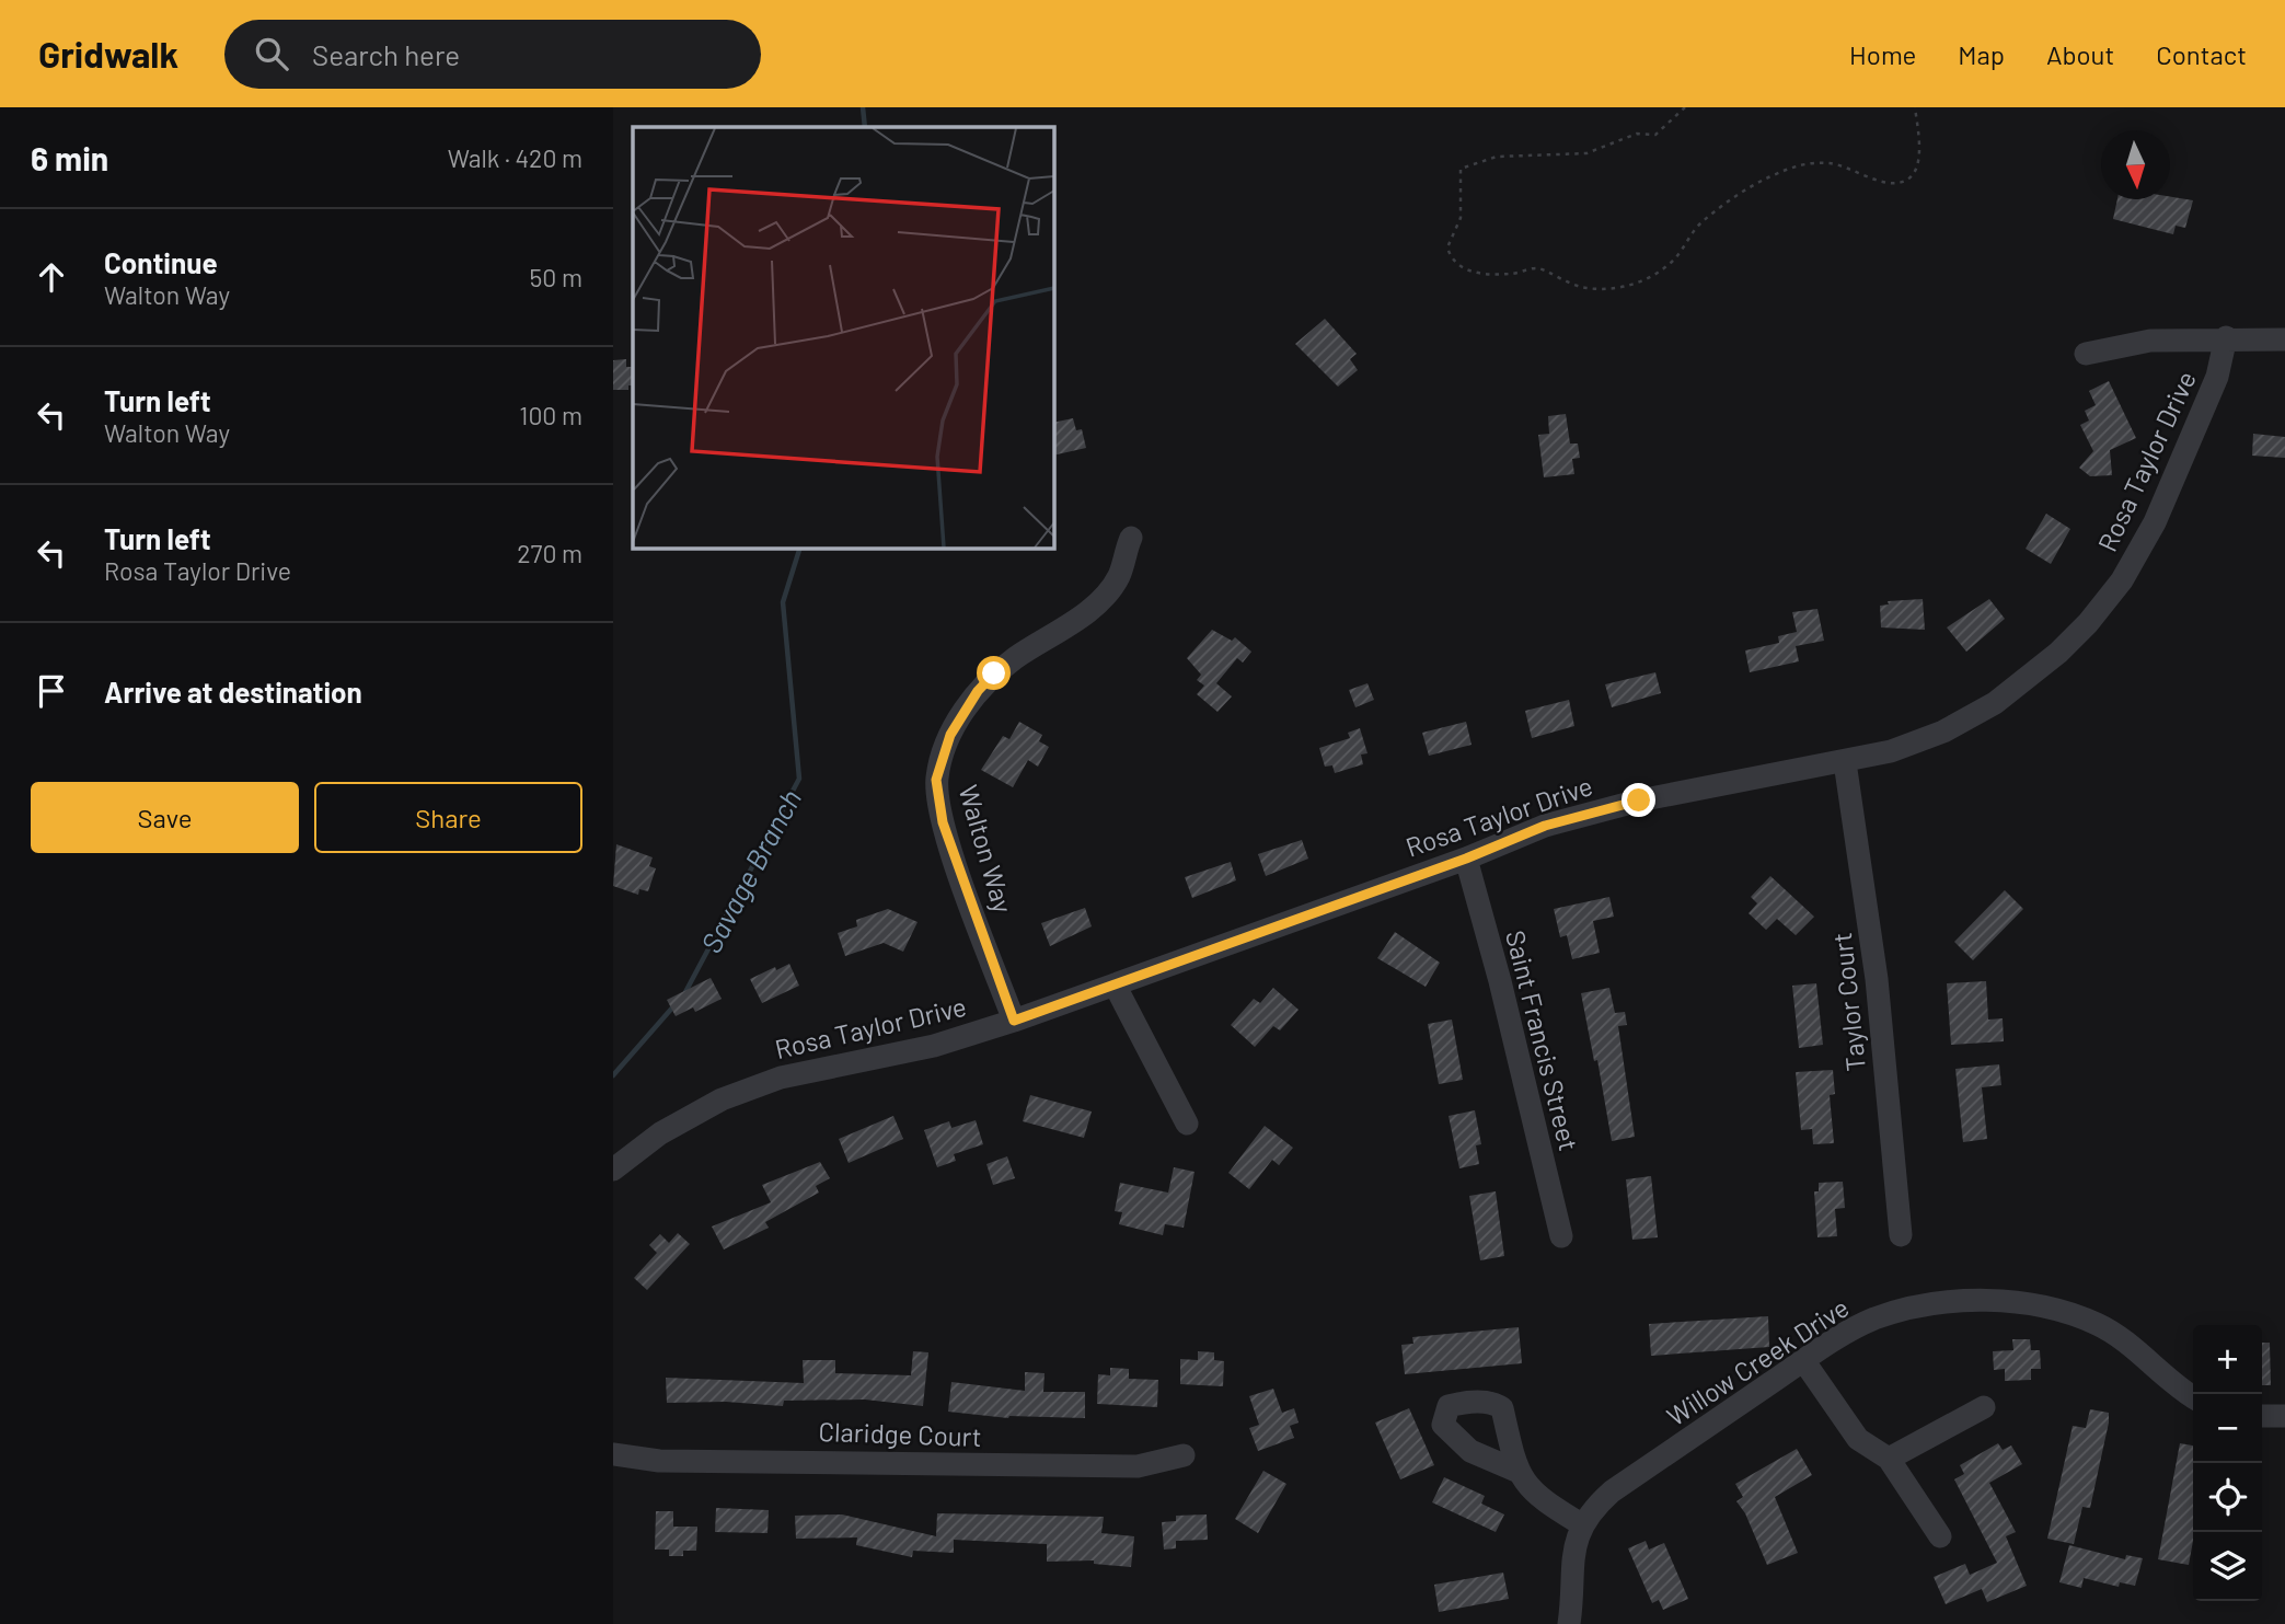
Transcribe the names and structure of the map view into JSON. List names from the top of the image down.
{
  "streets": {
    "street": [
      "Rosa Taylor Drive",
      "Walton Way",
      "Taylor Court",
      "Saint Francis Street",
      "Willow Creek Drive",
      "Claridge Court"
    ]
  },
  "crossings": [
    ["Rosa Taylor Drive", "Walton Way"],
    ["Rosa Taylor Drive", "Taylor Court"],
    ["Rosa Taylor Drive", "Saint Francis Street"]
  ],
  "water": ["Savage Branch"],
  "north": "bottom",
  "page": {
    "header": "Gridwalk",
    "search": "Search here",
    "nav": [
      "Home",
      "Map",
      "About",
      "Contact"
    ],
    "heading": ["6 min", "Walk · 420 m"],
    "list": [
      ["Continue", "Walton Way", "50 m"],
      ["Turn left", "Walton Way", "100 m"],
      ["Turn left", "Rosa Taylor Drive", "270 m"],
      "Arrive at destination"
    ],
    "buttons": ["Save", "Share"],
    "map_buttons": ["+", "−"]
  }
}
